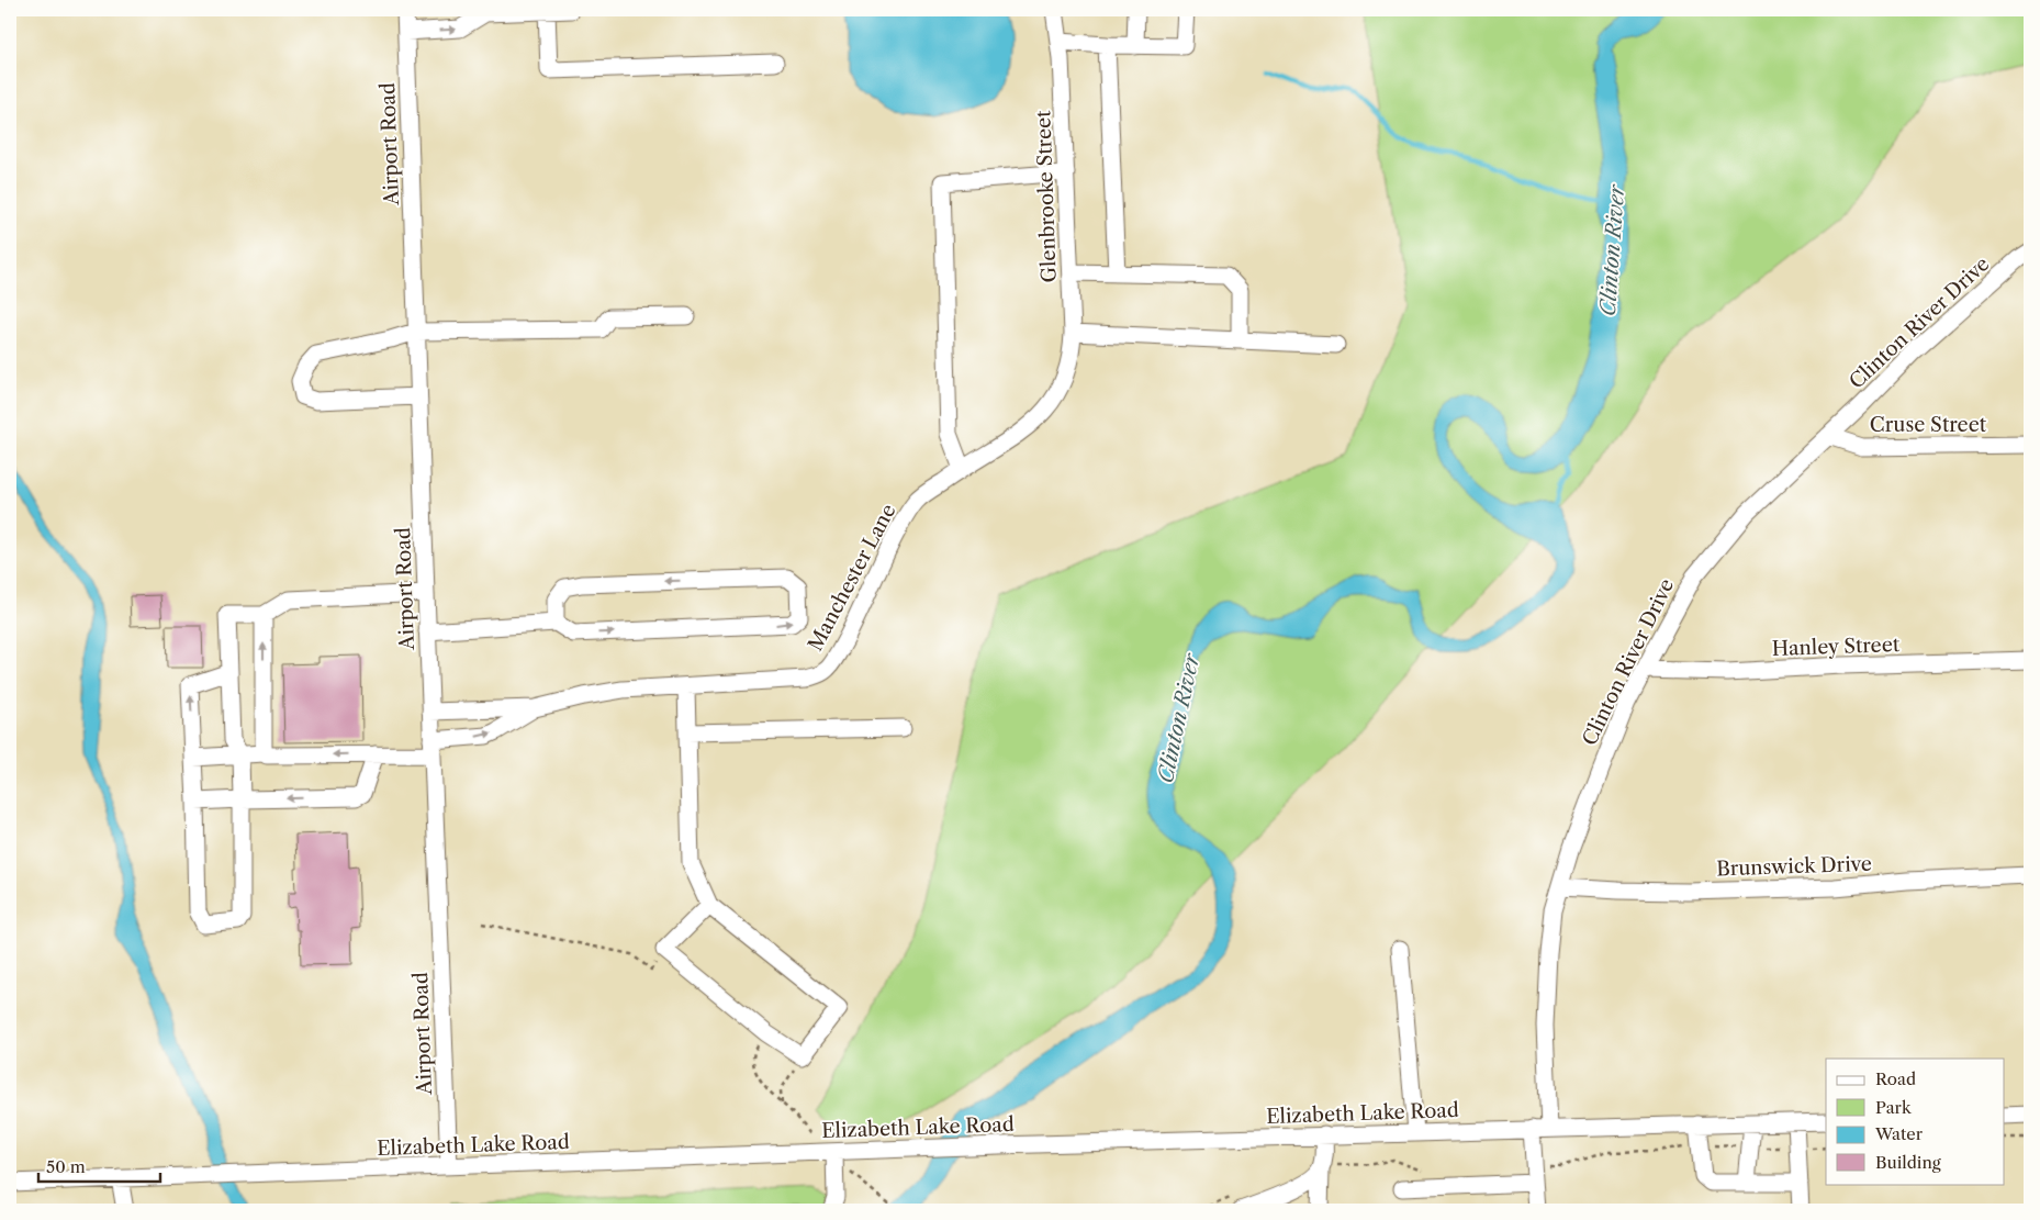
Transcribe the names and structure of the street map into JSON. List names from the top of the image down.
{
  "streets": {
    "street": [
      "Airport Road",
      "Glenbrooke Street",
      "Clinton River Drive",
      "Cruse Street",
      "Manchester Lane",
      "Hanley Street",
      "Brunswick Drive",
      "Elizabeth Lake Road"
    ]
  },
  "crossings": [
    ["Airport Road", "Manchester Lane"],
    ["Airport Road", "Elizabeth Lake Road"],
    ["Glenbrooke Street", "Manchester Lane"],
    ["Clinton River Drive", "Cruse Street"],
    ["Clinton River Drive", "Hanley Street"],
    ["Clinton River Drive", "Brunswick Drive"],
    ["Clinton River Drive", "Elizabeth Lake Road"]
  ],
  "water": ["Clinton River"],
  "legend": [
    "Road",
    "Park",
    "Water",
    "Building"
  ],
  "scale_bar": "50 m"
}
